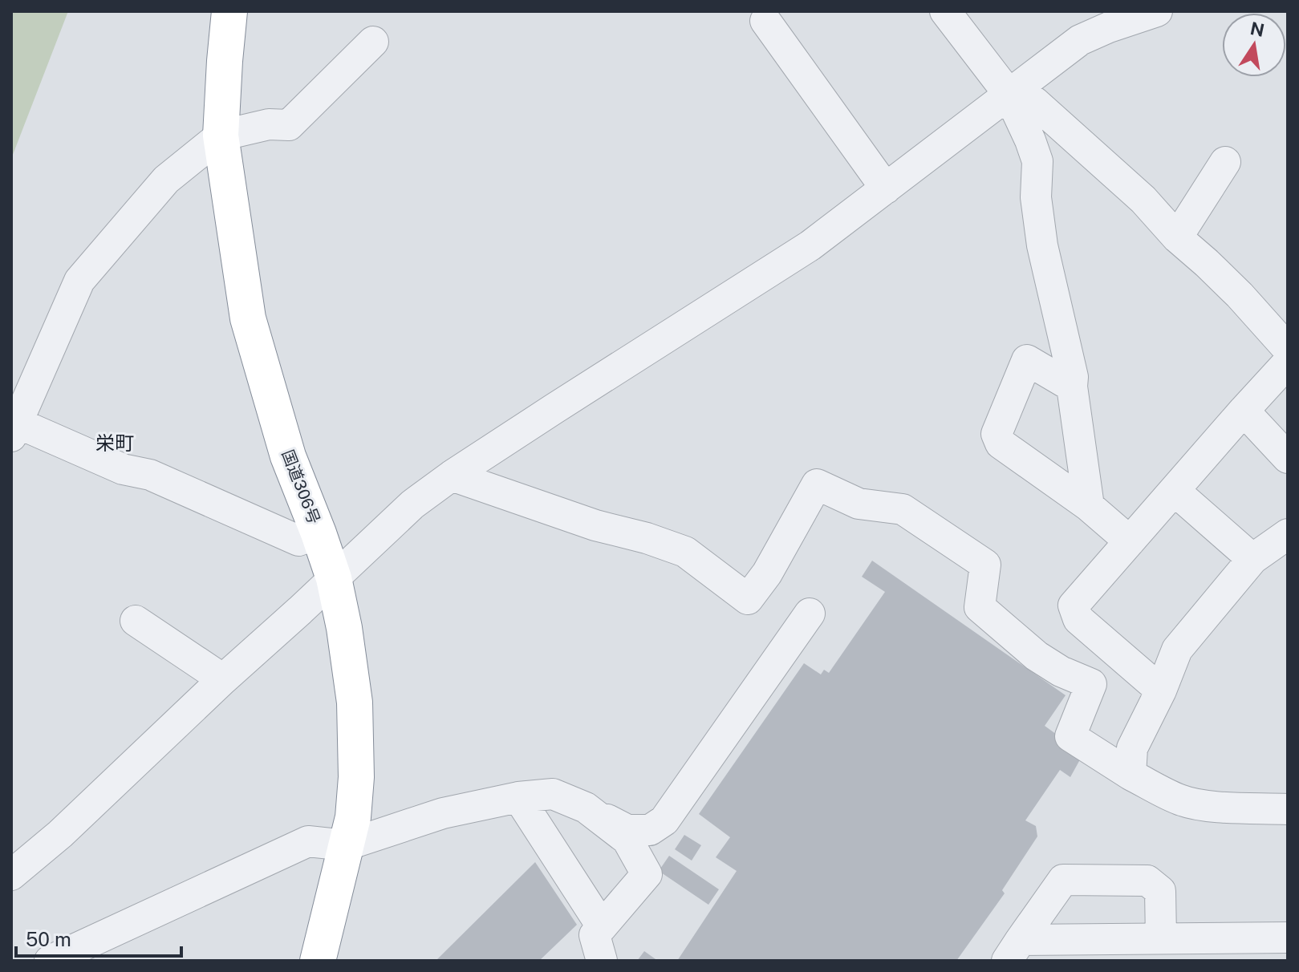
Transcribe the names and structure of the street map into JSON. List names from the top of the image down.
{
  "streets": {
    "highway": ["国道306号"]
  },
  "districts": ["栄町"],
  "scale_bar": "50 m",
  "north": "top"
}
